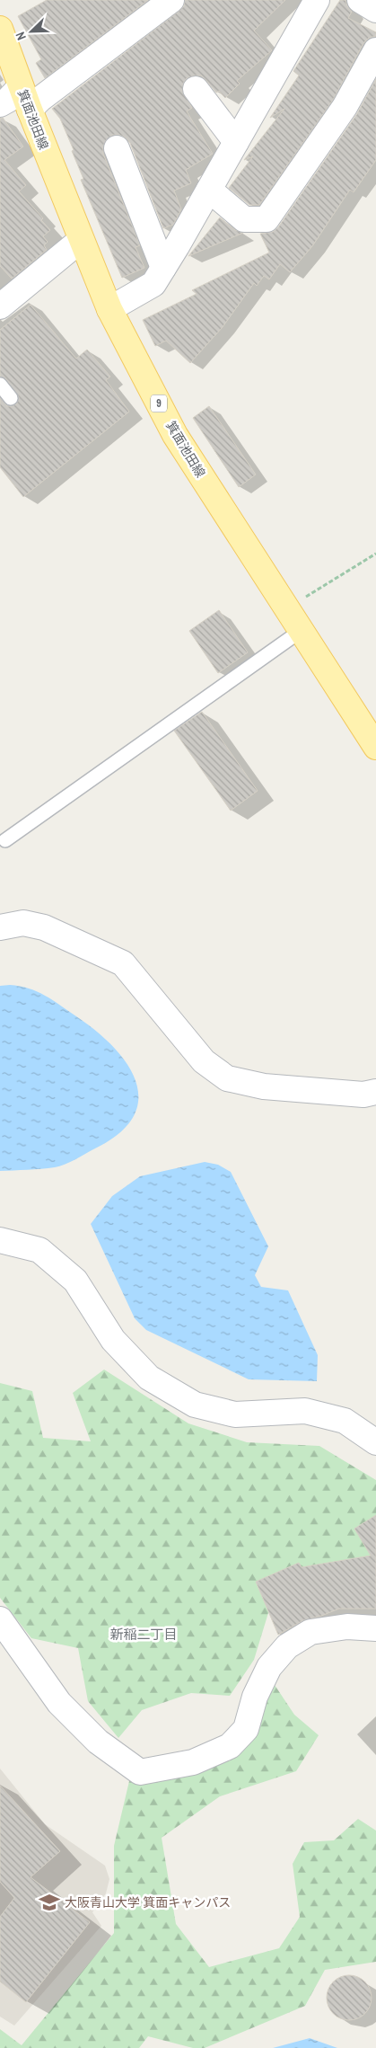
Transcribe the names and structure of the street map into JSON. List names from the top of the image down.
{
  "streets": {
    "main road": ["箕面池田線", "9"]
  },
  "districts": ["新稲二丁目"],
  "places": {
    "school or university": ["大阪青山大学 箕面キャンパス"]
  },
  "north": "bottom left"
}
